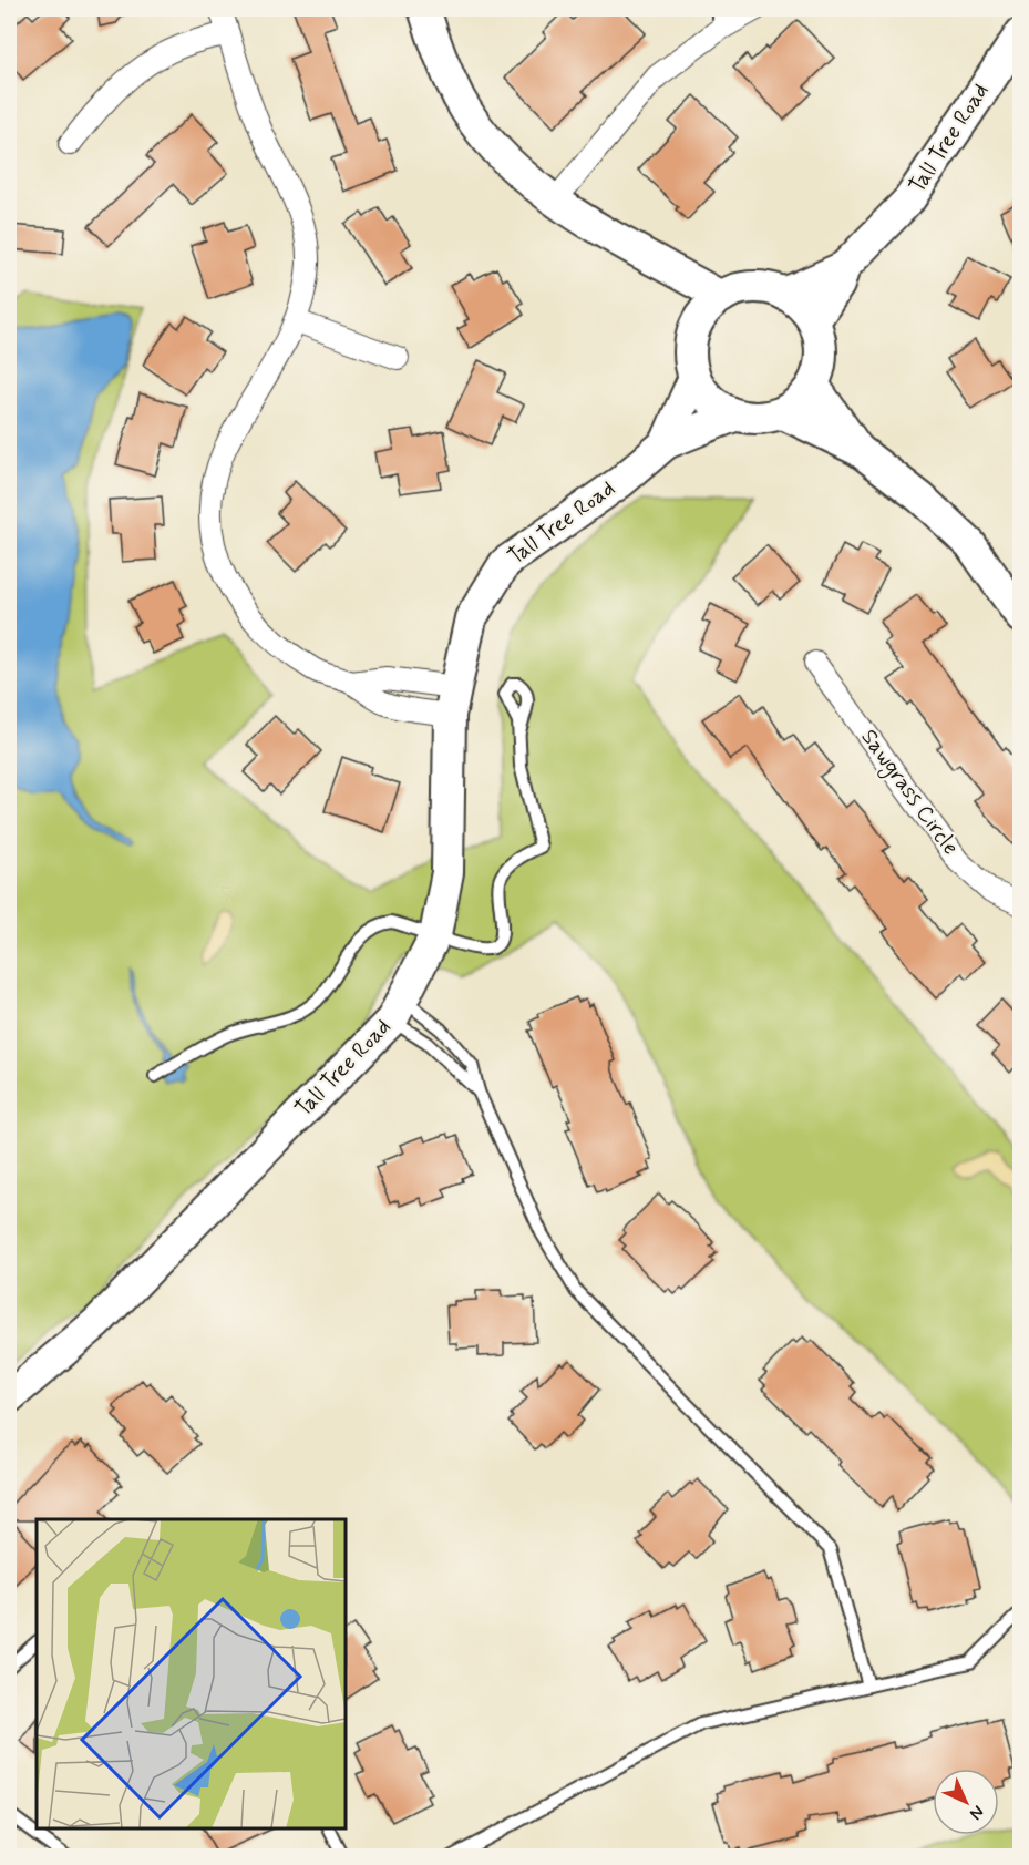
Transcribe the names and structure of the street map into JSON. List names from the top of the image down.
{
  "streets": {
    "street": ["Tall Tree Road", "Sawgrass Circle"]
  },
  "north": "bottom right"
}
